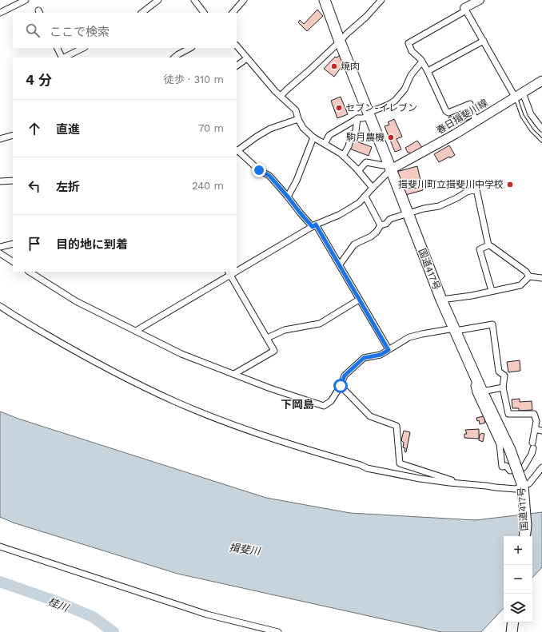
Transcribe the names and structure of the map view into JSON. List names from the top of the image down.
{
  "streets": {
    "highway": ["国道417号"],
    "main road": ["春日揖斐川線"]
  },
  "crossings": [
    ["春日揖斐川線", "国道417号"]
  ],
  "districts": ["下岡島"],
  "water": ["揖斐川", "桂川"],
  "places": [
    "焼肉",
    "セブン-イレブン",
    "駒月農機",
    "揖斐川町立揖斐川中学校"
  ],
  "page": {
    "search": "ここで検索",
    "heading": ["4 分", "徒歩 · 310 m"],
    "list": [
      ["直進", "70 m"],
      ["左折", "240 m"],
      "目的地に到着"
    ],
    "map_buttons": ["+", "−"]
  }
}
